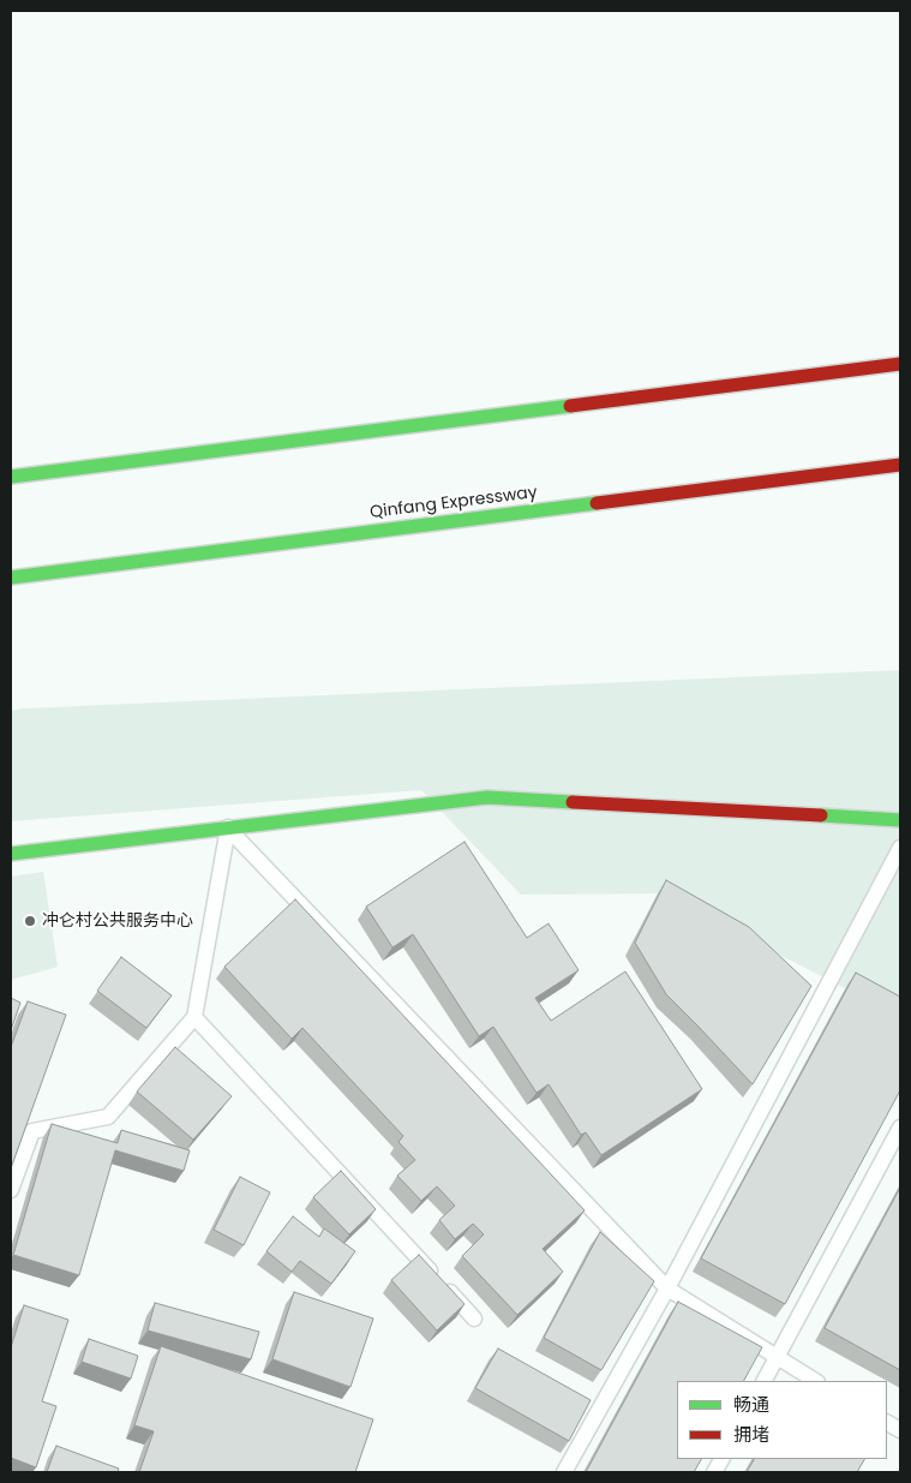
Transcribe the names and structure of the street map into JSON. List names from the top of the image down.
{
  "streets": {
    "main road": ["Qinfang Expressway"]
  },
  "places": ["冲仑村公共服务中心"],
  "legend": ["畅通", "拥堵"]
}
